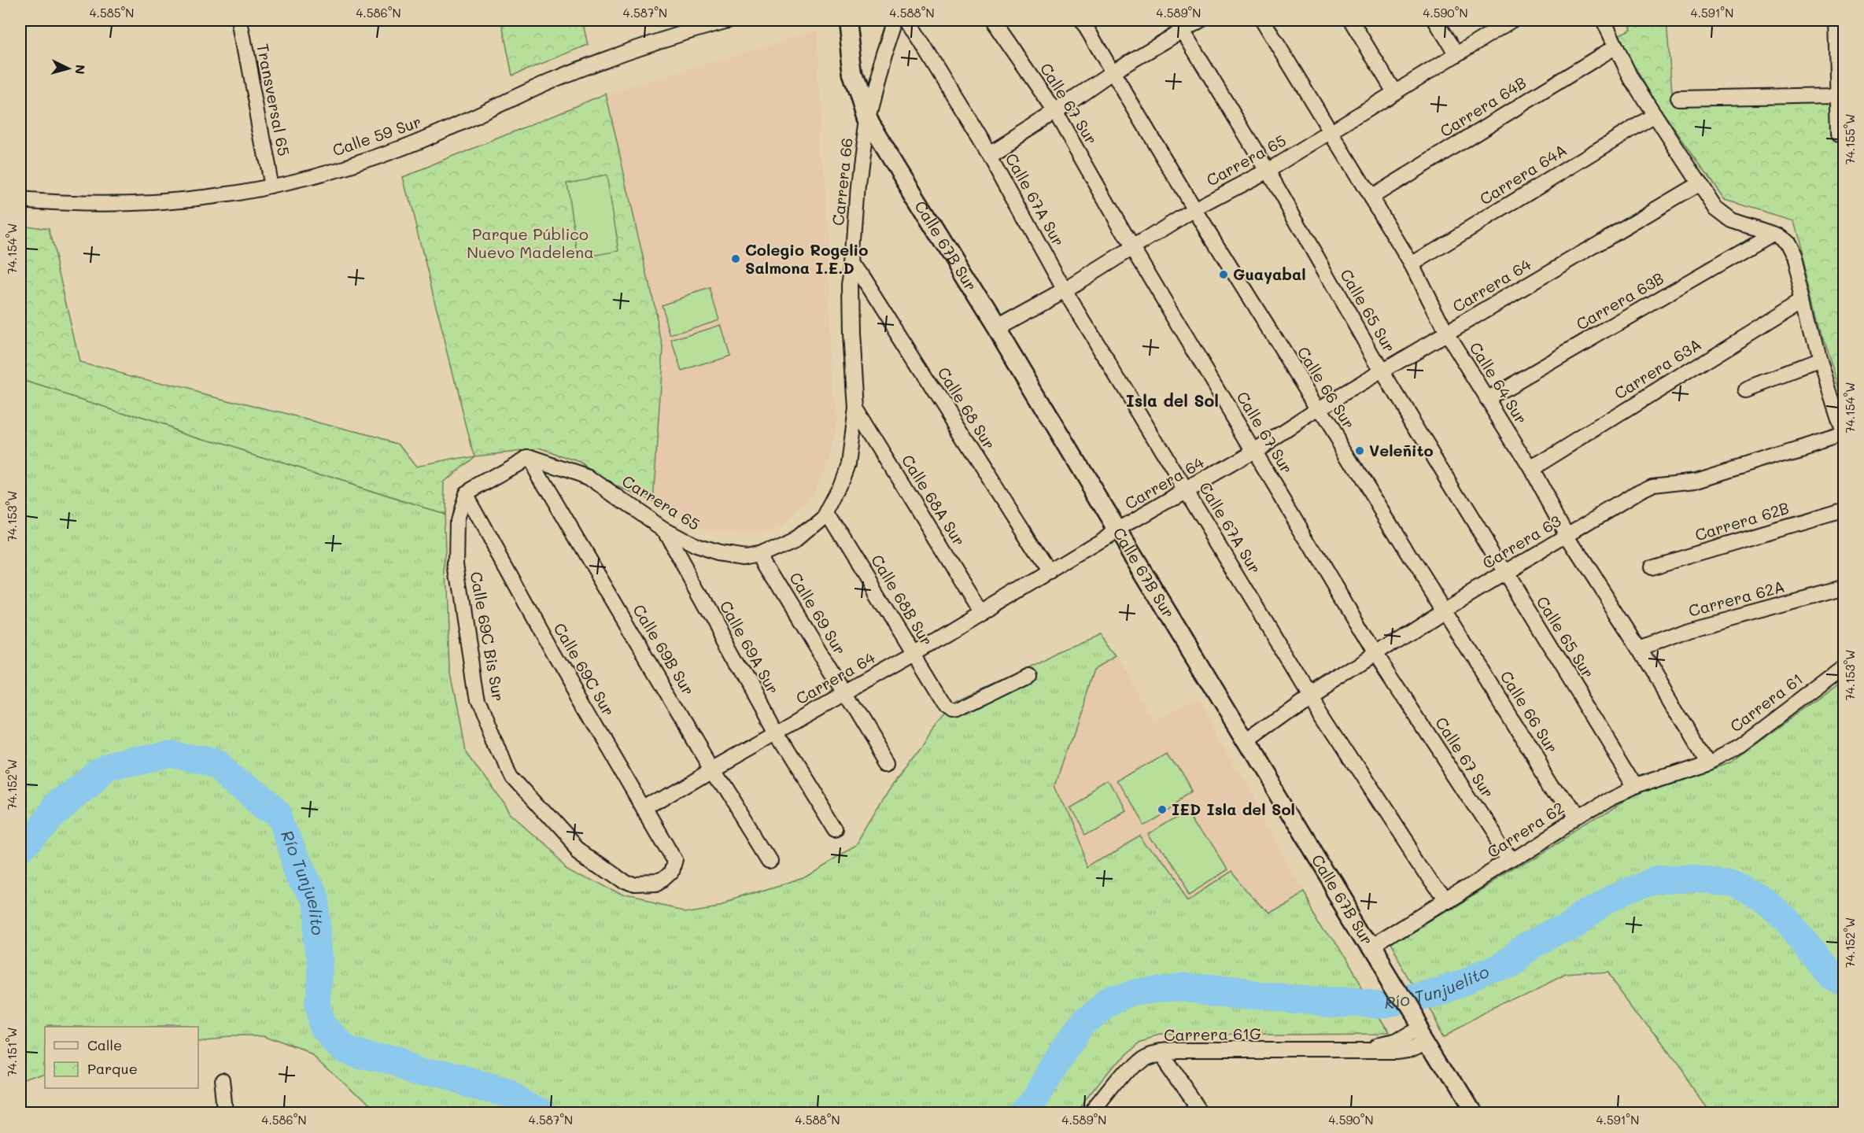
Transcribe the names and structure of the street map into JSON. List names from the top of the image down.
{
  "streets": {
    "street": [
      "Transversal 65",
      "Calle 67 Sur",
      "Carrera 64B",
      "Calle 59 Sur",
      "Carrera 65",
      "Carrera 64A",
      "Carrera 66",
      "Calle 67A Sur",
      "Calle 67B Sur",
      "Carrera 64",
      "Carrera 63B",
      "Calle 65 Sur",
      "Carrera 63A",
      "Calle 64 Sur",
      "Calle 66 Sur",
      "Calle 68 Sur",
      "Calle 68A Sur",
      "Carrera 62B",
      "Carrera 63",
      "Carrera 62A",
      "Calle 68B Sur",
      "Calle 69 Sur",
      "Calle 69C Bis Sur",
      "Calle 69A Sur",
      "Calle 69B Sur",
      "Calle 69C Sur",
      "Carrera 61",
      "Carrera 62",
      "Carrera 61G"
    ]
  },
  "crossings": [
    ["Transversal 65", "Calle 59 Sur"],
    ["Calle 67 Sur", "Carrera 65"],
    ["Calle 67 Sur", "Carrera 64"],
    ["Calle 67 Sur", "Carrera 63"],
    ["Calle 67 Sur", "Carrera 62"],
    ["Carrera 64B", "Calle 64 Sur"],
    ["Carrera 65", "Carrera 66"],
    ["Carrera 65", "Calle 67A Sur"],
    ["Carrera 65", "Calle 67B Sur"],
    ["Carrera 65", "Calle 65 Sur"],
    ["Carrera 65", "Calle 64 Sur"],
    ["Carrera 65", "Calle 66 Sur"],
    ["Carrera 65", "Calle 68A Sur"],
    ["Carrera 65", "Calle 68B Sur"],
    ["Carrera 65", "Calle 69 Sur"],
    ["Carrera 65", "Calle 69A Sur"],
    ["Carrera 65", "Calle 69B Sur"],
    ["Carrera 64A", "Calle 64 Sur"],
    ["Carrera 66", "Calle 67B Sur"],
    ["Carrera 66", "Calle 68 Sur"],
    ["Carrera 66", "Calle 68A Sur"],
    ["Calle 67A Sur", "Carrera 64"],
    ["Calle 67A Sur", "Carrera 63"],
    ["Calle 67A Sur", "Carrera 62"],
    ["Calle 67B Sur", "Carrera 64"],
    ["Calle 67B Sur", "Carrera 63"],
    ["Calle 67B Sur", "Carrera 62"],
    ["Calle 67B Sur", "Carrera 61G"],
    ["Carrera 64", "Calle 65 Sur"],
    ["Carrera 64", "Calle 64 Sur"],
    ["Carrera 64", "Calle 66 Sur"],
    ["Carrera 64", "Calle 68 Sur"],
    ["Carrera 64", "Calle 68A Sur"],
    ["Carrera 64", "Calle 68B Sur"],
    ["Carrera 64", "Calle 69 Sur"],
    ["Carrera 64", "Calle 69A Sur"],
    ["Carrera 64", "Calle 69B Sur"],
    ["Carrera 64", "Calle 69C Sur"],
    ["Carrera 63B", "Calle 64 Sur"],
    ["Calle 65 Sur", "Carrera 63"],
    ["Calle 65 Sur", "Carrera 62"],
    ["Carrera 63A", "Calle 64 Sur"],
    ["Calle 64 Sur", "Carrera 63"],
    ["Calle 64 Sur", "Carrera 62A"],
    ["Calle 64 Sur", "Carrera 61"],
    ["Calle 64 Sur", "Carrera 62"],
    ["Calle 66 Sur", "Carrera 63"],
    ["Calle 66 Sur", "Carrera 62"],
    ["Calle 69C Bis Sur", "Calle 69C Sur"],
    ["Carrera 61", "Carrera 62"]
  ],
  "districts": ["Isla del Sol"],
  "water": ["Río Tunjuelito"],
  "parks": ["Parque Público Nuevo Madelena"],
  "places": [
    "Colegio Rogelio Salmona I.E.D",
    "Guayabal",
    "Veleñito",
    "IED Isla del Sol"
  ],
  "legend": ["Calle", "Parque"],
  "north": "right",
  "coordinates": [
    "4.585°N",
    "4.586°N",
    "4.587°N",
    "4.588°N",
    "4.589°N",
    "4.590°N",
    "4.591°N",
    "74.155°W",
    "74.154°W",
    "74.153°W",
    "74.152°W",
    "74.151°W"
  ]
}
